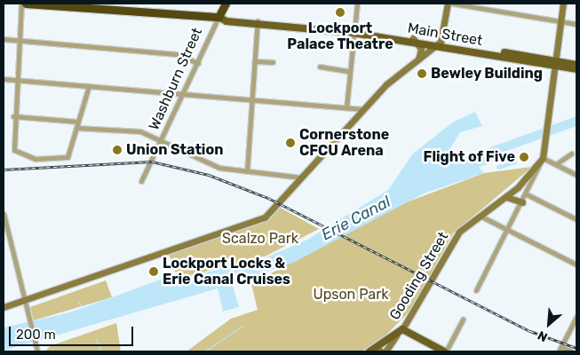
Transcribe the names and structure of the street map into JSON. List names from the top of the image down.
{
  "streets": {
    "highway": ["Washburn Street"],
    "main road": ["Main Street", "Gooding Street"]
  },
  "crossings": [
    ["Main Street", "Washburn Street"]
  ],
  "water": ["Erie Canal"],
  "parks": ["Scalzo Park", "Upson Park"],
  "places": [
    "Lockport Palace Theatre",
    "Bewley Building",
    "Cornerstone CFCU Arena",
    "Union Station",
    "Flight of Five",
    "Lockport Locks & Erie Canal Cruises"
  ],
  "scale_bar": "200 m",
  "north": "bottom left"
}
